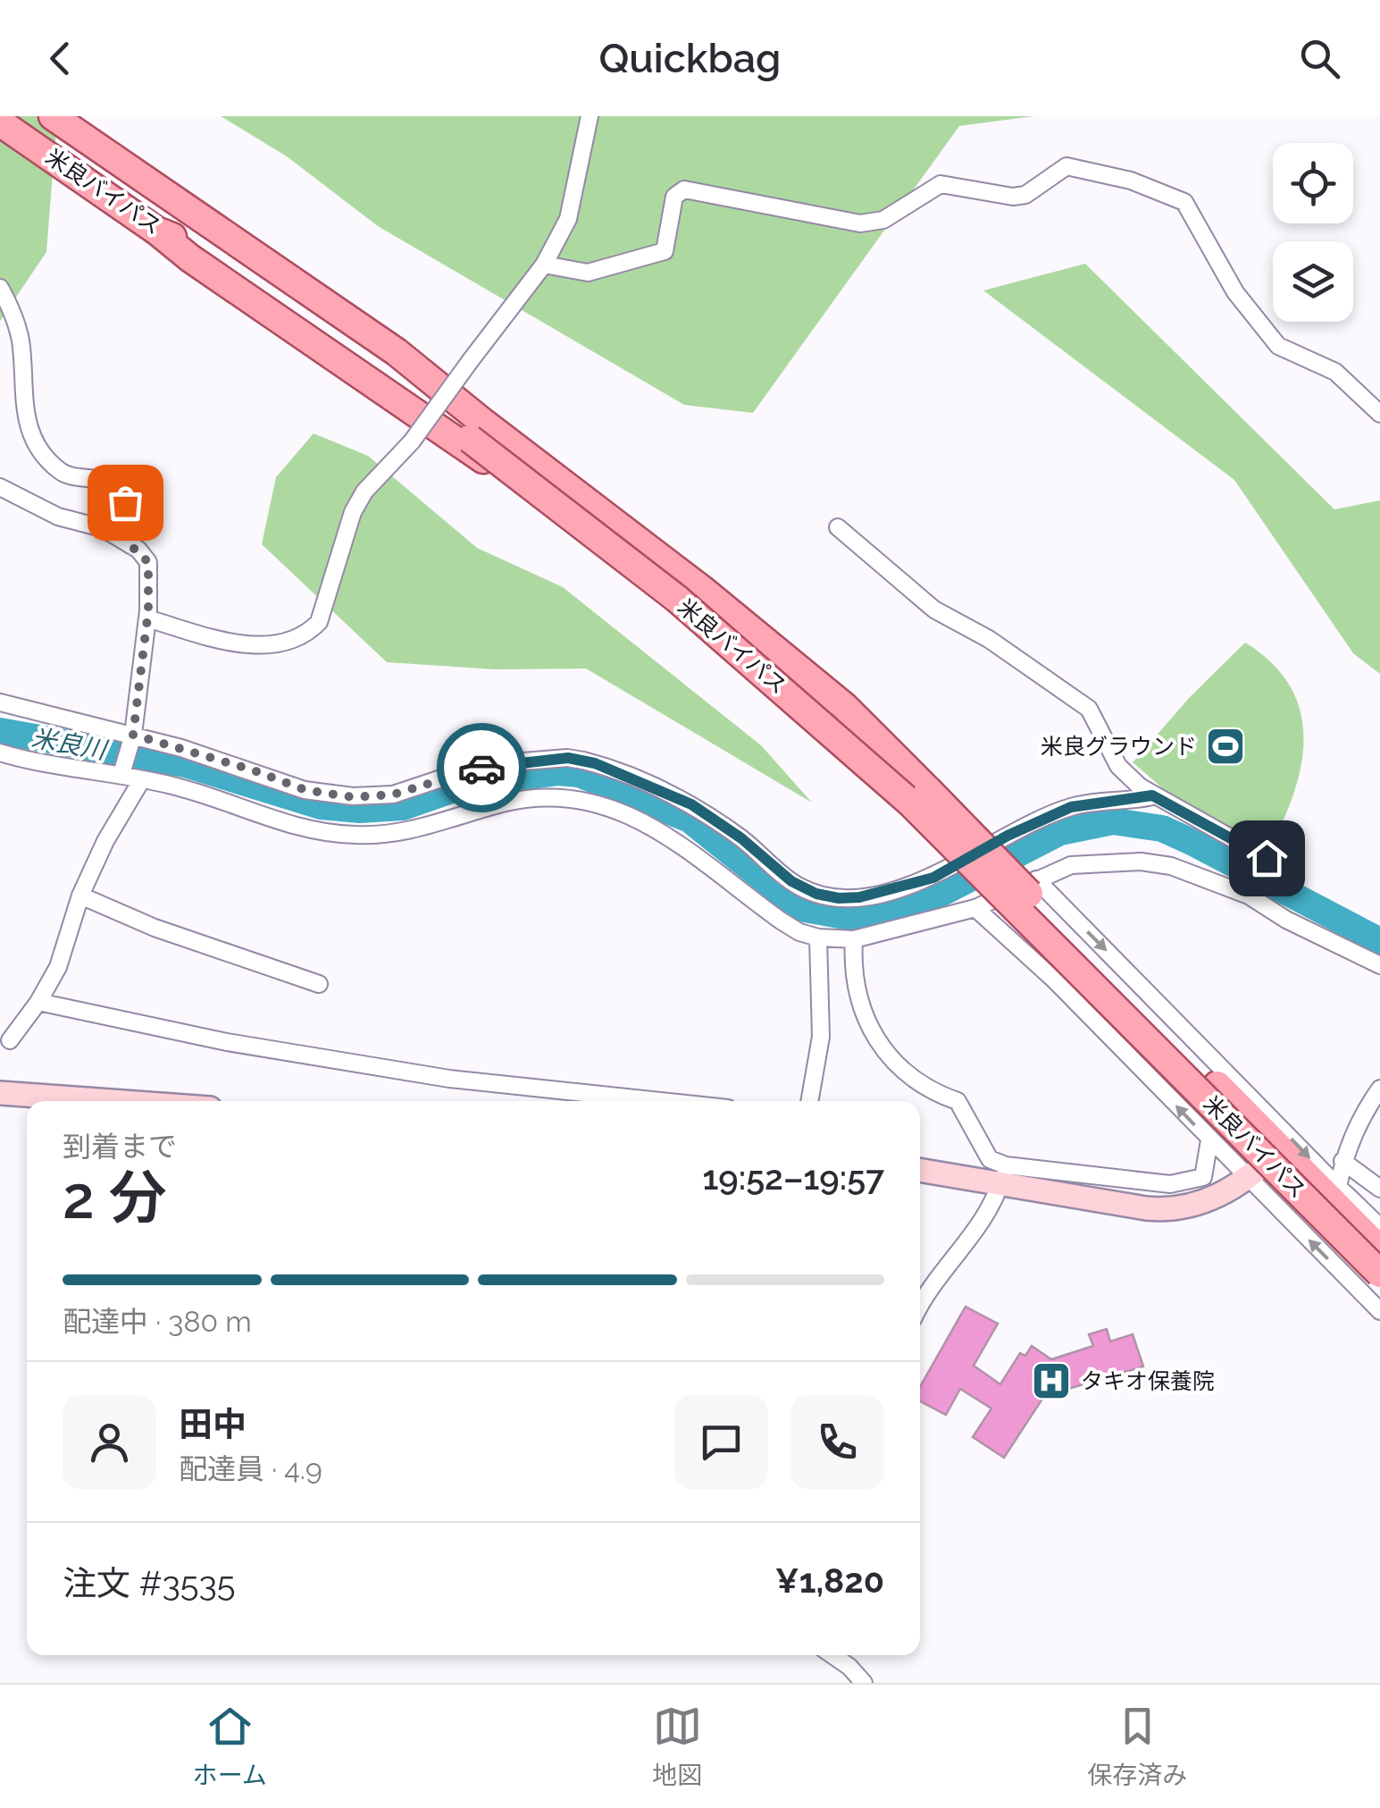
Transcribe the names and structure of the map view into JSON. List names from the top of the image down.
{
  "streets": {
    "main road": ["米良バイパス"]
  },
  "water": ["米良川"],
  "places": {
    "sports": ["米良グラウンド"],
    "hospital": ["タキオ保養院"]
  },
  "page": {
    "header": "Quickbag",
    "heading": ["2 分", "到着まで", "19:52–19:57"],
    "panel": [
      "田中",
      "配達員 · 4.9",
      "注文 #3535",
      "¥1,820"
    ],
    "bar": "配達中 · 380 m",
    "tabs": ["ホーム", "地図", "保存済み"]
  }
}
